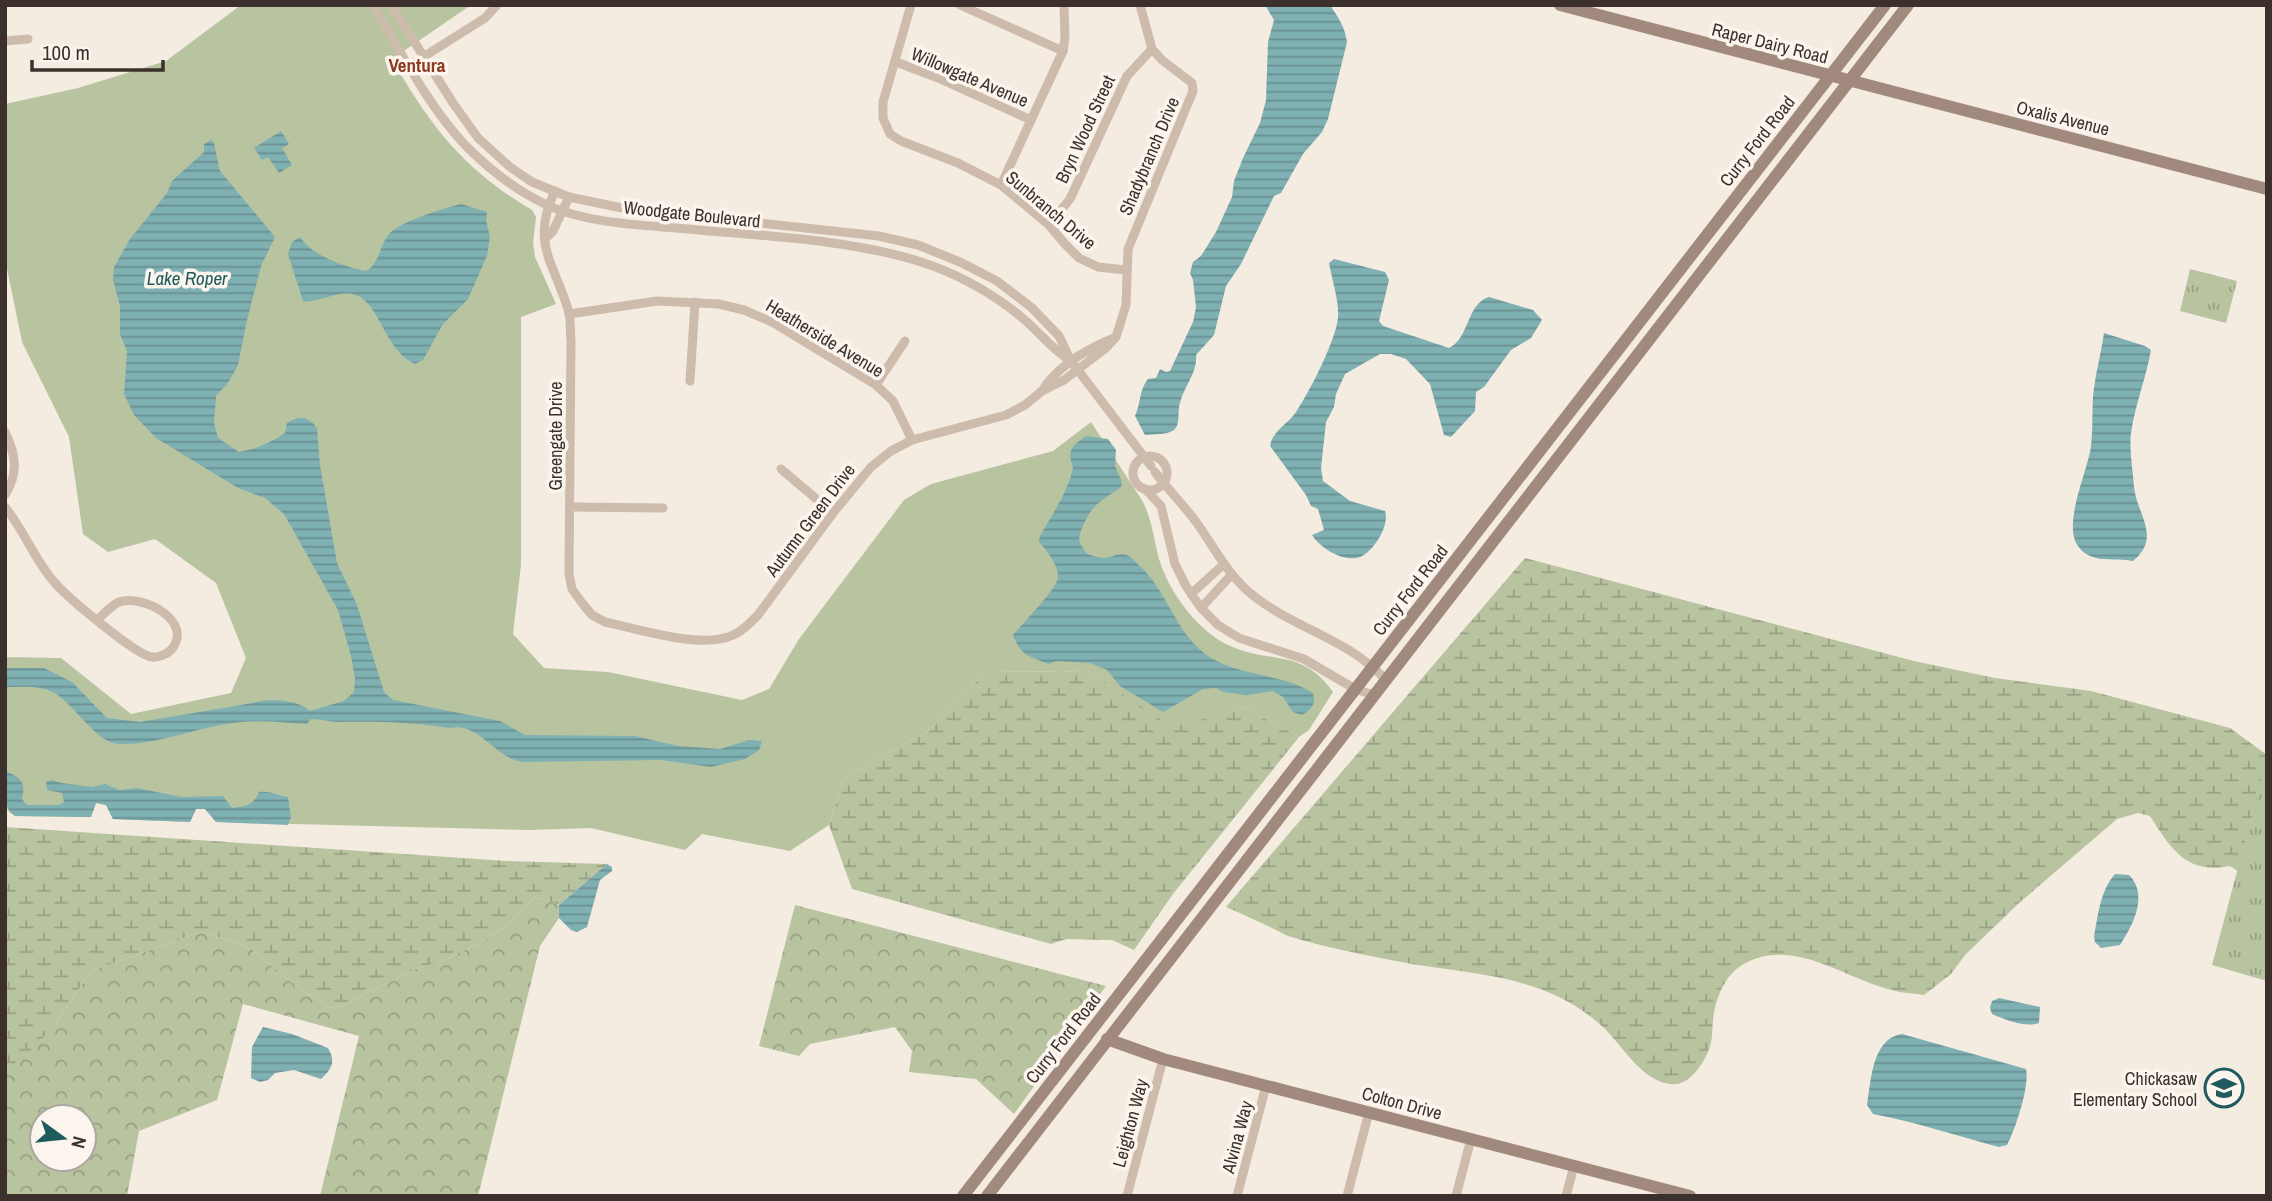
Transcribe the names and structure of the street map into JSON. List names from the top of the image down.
{
  "streets": {
    "main road": [
      "Raper Dairy Road",
      "Oxalis Avenue",
      "Curry Ford Road",
      "Colton Drive"
    ],
    "street": [
      "Willowgate Avenue",
      "Bryn Wood Street",
      "Shadybranch Drive",
      "Sunbranch Drive",
      "Woodgate Boulevard",
      "Heatherside Avenue",
      "Greengate Drive",
      "Autumn Green Drive",
      "Leighton Way",
      "Alvina Way"
    ]
  },
  "crossings": [
    ["Raper Dairy Road", "Oxalis Avenue"],
    ["Raper Dairy Road", "Curry Ford Road"],
    ["Willowgate Avenue", "Sunbranch Drive"],
    ["Oxalis Avenue", "Curry Ford Road"],
    ["Bryn Wood Street", "Shadybranch Drive"],
    ["Bryn Wood Street", "Sunbranch Drive"],
    ["Curry Ford Road", "Woodgate Boulevard"],
    ["Curry Ford Road", "Colton Drive"],
    ["Shadybranch Drive", "Sunbranch Drive"],
    ["Shadybranch Drive", "Woodgate Boulevard"],
    ["Shadybranch Drive", "Autumn Green Drive"],
    ["Woodgate Boulevard", "Greengate Drive"],
    ["Woodgate Boulevard", "Autumn Green Drive"],
    ["Heatherside Avenue", "Greengate Drive"],
    ["Heatherside Avenue", "Autumn Green Drive"],
    ["Greengate Drive", "Autumn Green Drive"],
    ["Colton Drive", "Leighton Way"],
    ["Colton Drive", "Alvina Way"]
  ],
  "districts": ["Ventura"],
  "water": ["Lake Roper"],
  "places": {
    "school or university": ["Chickasaw Elementary School"]
  },
  "scale_bar": "100 m",
  "north": "right"
}
